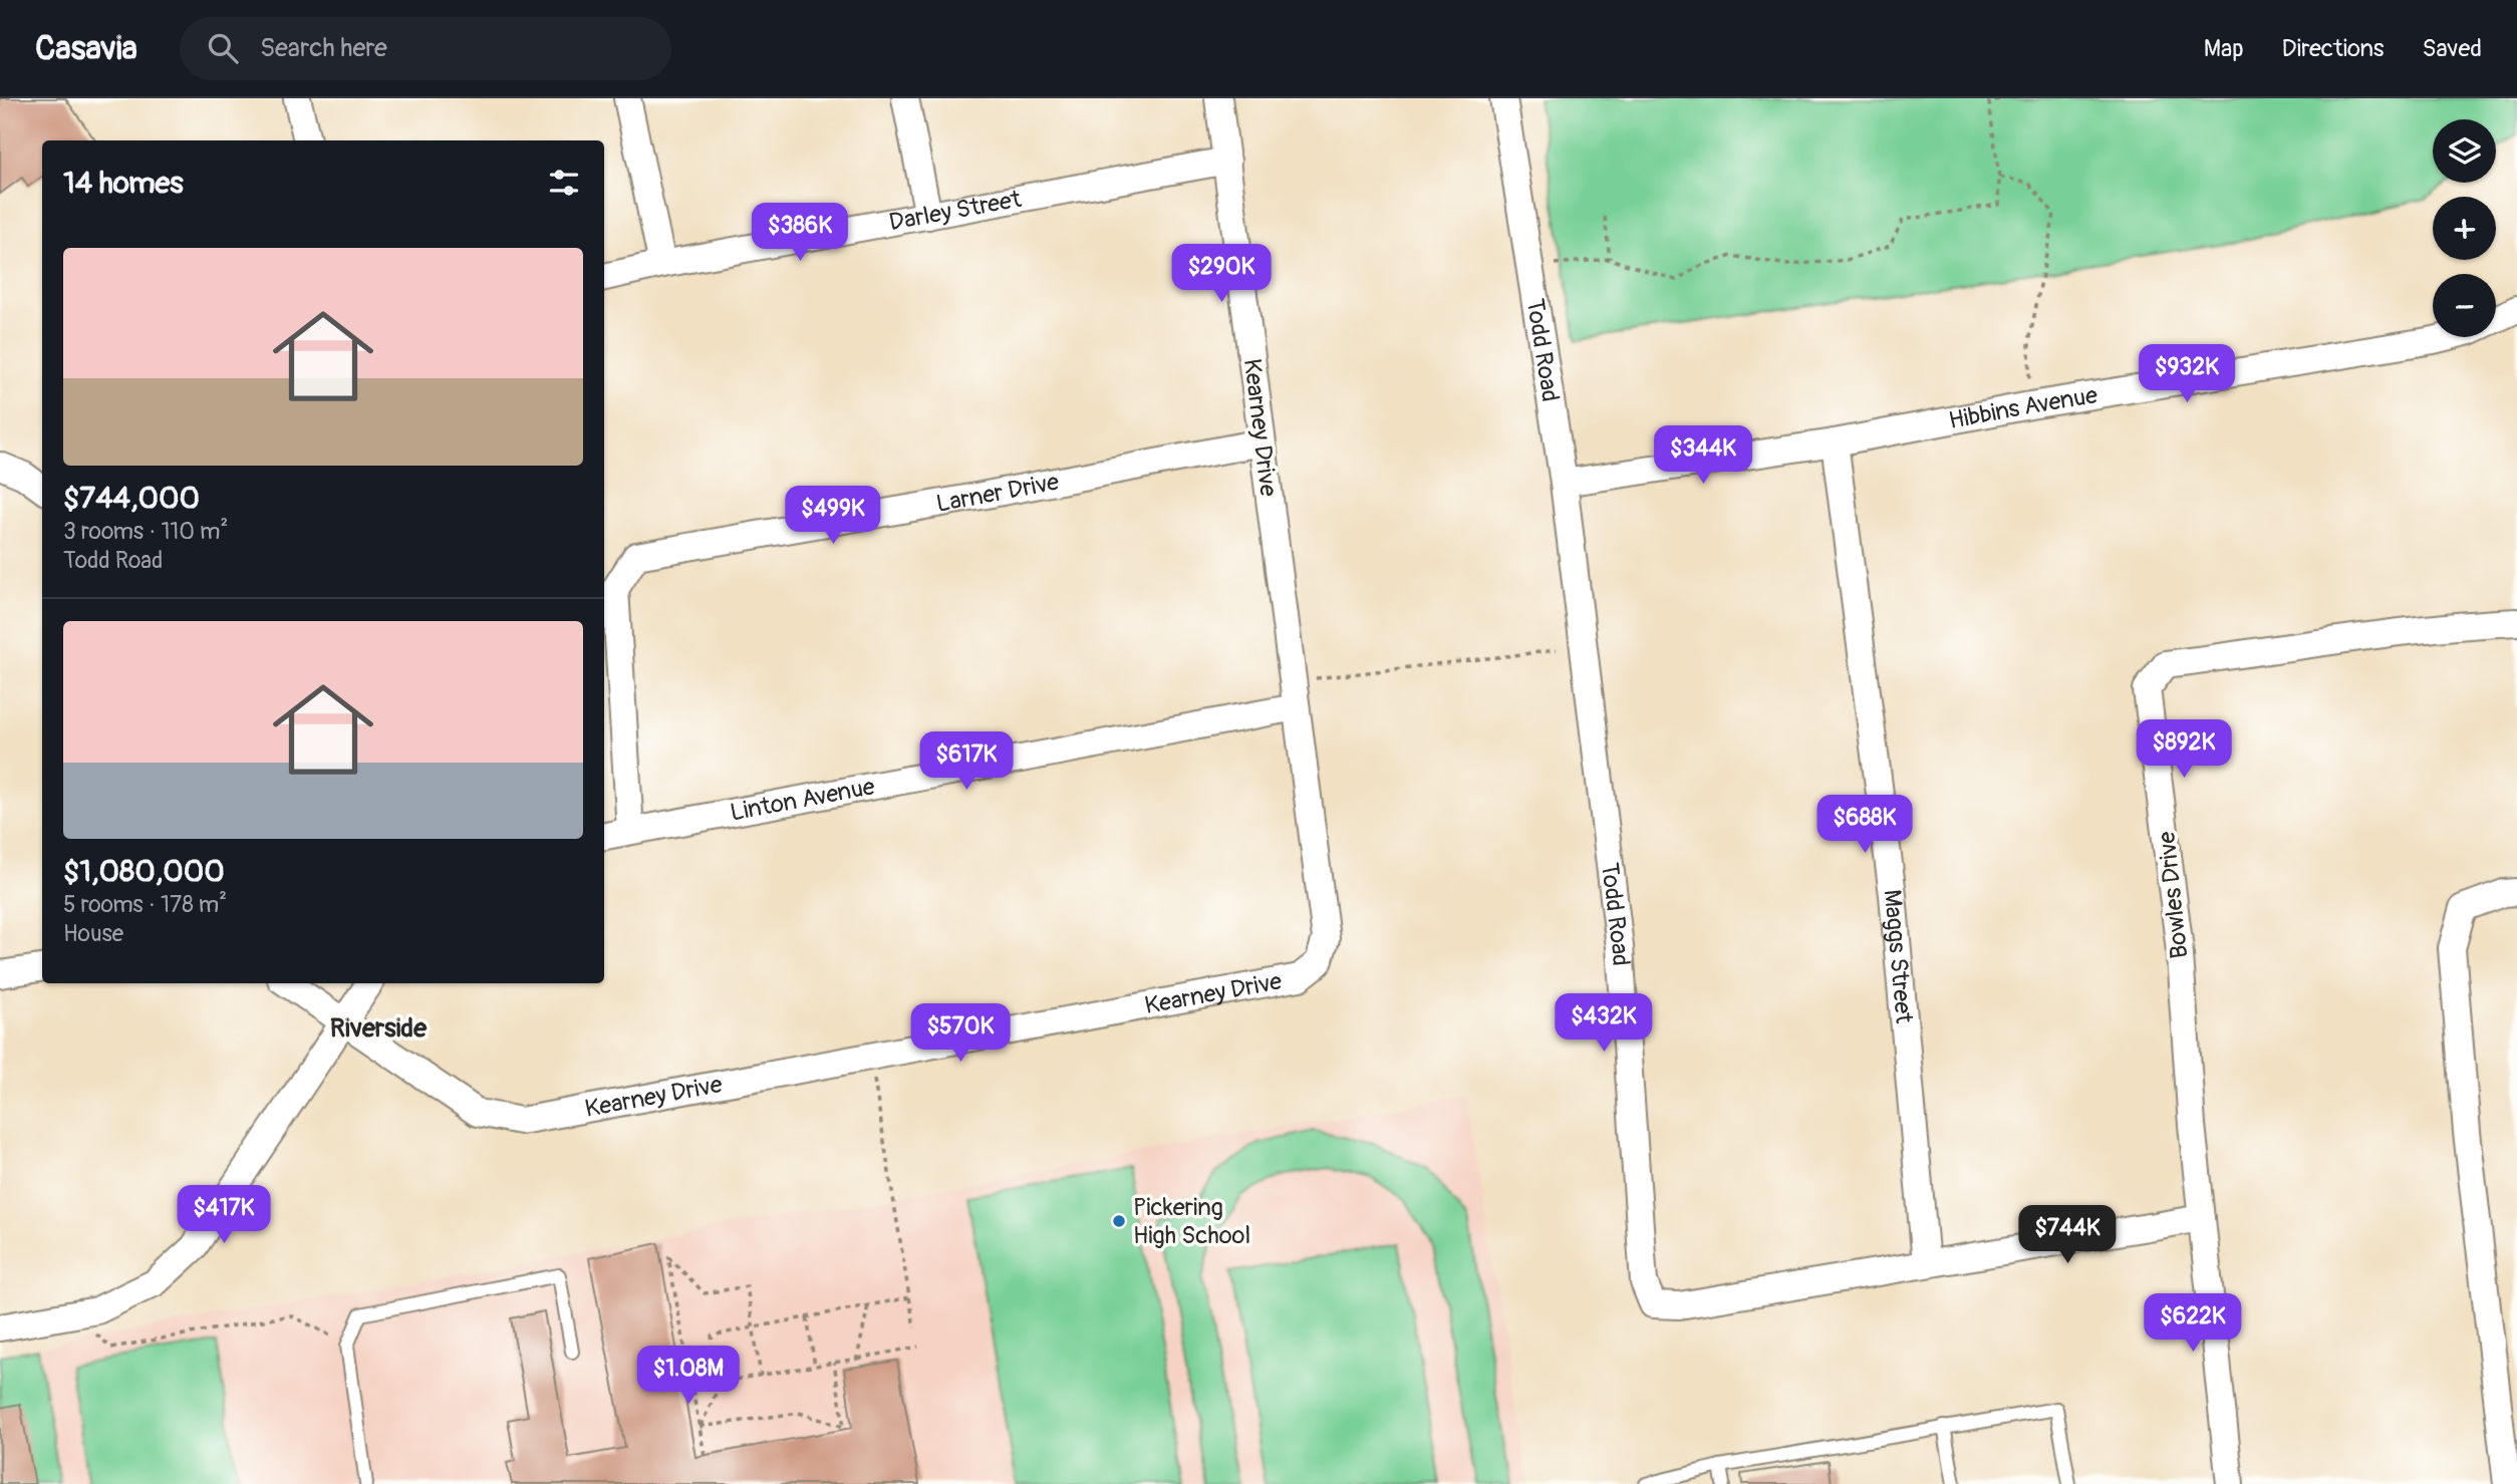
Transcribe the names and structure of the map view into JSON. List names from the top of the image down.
{
  "streets": {
    "street": [
      "Darley Street",
      "Todd Road",
      "Hibbins Avenue",
      "Kearney Drive",
      "Larner Drive",
      "Linton Avenue",
      "Bowles Drive",
      "Maggs Street"
    ]
  },
  "crossings": [
    ["Darley Street", "Kearney Drive"],
    ["Todd Road", "Hibbins Avenue"],
    ["Todd Road", "Bowles Drive"],
    ["Todd Road", "Maggs Street"],
    ["Hibbins Avenue", "Maggs Street"],
    ["Kearney Drive", "Larner Drive"],
    ["Kearney Drive", "Linton Avenue"],
    ["Larner Drive", "Linton Avenue"]
  ],
  "districts": ["Riverside"],
  "places": ["Pickering High School"],
  "page": {
    "header": "Casavia",
    "search": "Search here",
    "nav": ["Map", "Directions", "Saved"],
    "map_buttons": ["+", "−"],
    "heading": "14 homes",
    "price": [
      "$386K",
      "$290K",
      "$932K",
      "$344K",
      "$499K",
      "$892K",
      "$617K",
      "$688K",
      "$432K",
      "$570K",
      "$417K",
      "$744K",
      "$622K",
      "$1.08M"
    ],
    "list": [
      {
        "name": "$744,000",
        "note": "3 rooms · 110 m² · Todd Road"
      },
      {
        "name": "$1,080,000",
        "note": "5 rooms · 178 m² · House"
      }
    ]
  }
}
